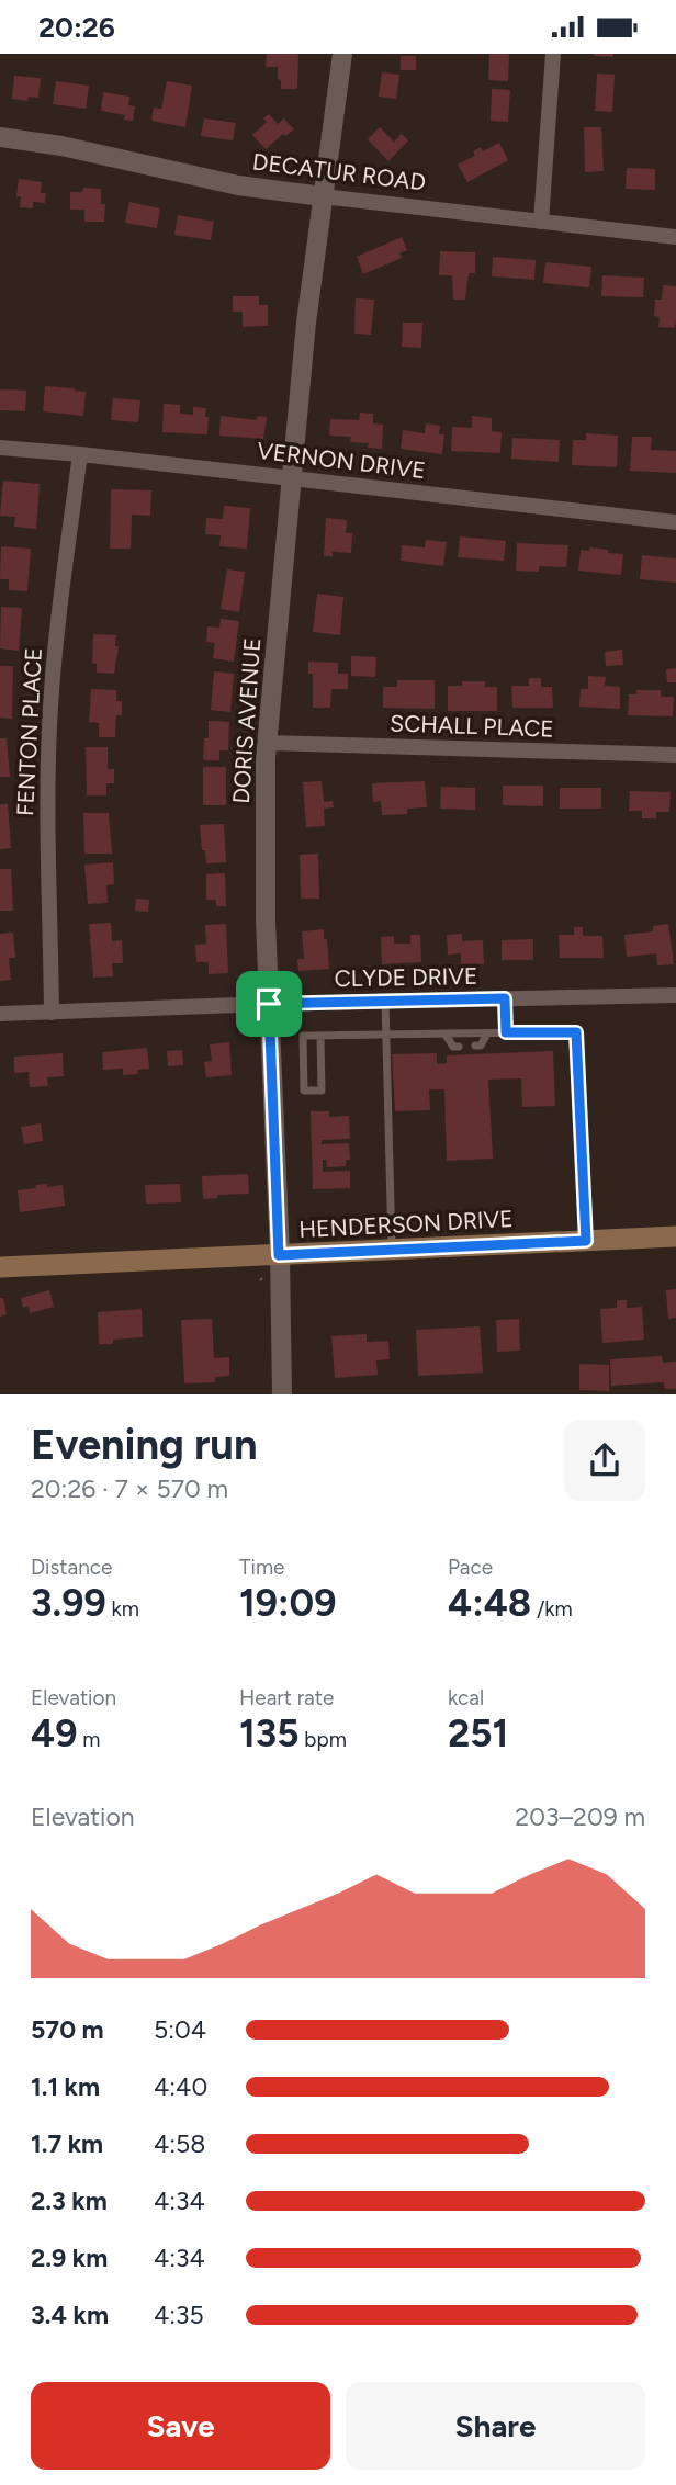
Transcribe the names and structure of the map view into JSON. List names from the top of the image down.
{
  "streets": {
    "main road": ["HENDERSON DRIVE"],
    "street": [
      "DECATUR ROAD",
      "VERNON DRIVE",
      "DORIS AVENUE",
      "SCHALL PLACE",
      "FENTON PLACE",
      "CLYDE DRIVE"
    ]
  },
  "crossings": [
    ["DECATUR ROAD", "DORIS AVENUE"],
    ["VERNON DRIVE", "DORIS AVENUE"],
    ["VERNON DRIVE", "FENTON PLACE"],
    ["DORIS AVENUE", "SCHALL PLACE"],
    ["DORIS AVENUE", "CLYDE DRIVE"],
    ["DORIS AVENUE", "HENDERSON DRIVE"],
    ["FENTON PLACE", "CLYDE DRIVE"]
  ],
  "page": {
    "status": "20:26",
    "heading": ["Evening run", "20:26 · 7 × 570 m"],
    "stats": [
      ["Distance", "3.99 km"],
      ["Time", "19:09"],
      ["Pace", "4:48 /km"],
      ["Elevation", "49 m"],
      ["Heart rate", "135 bpm"],
      ["kcal", "251"]
    ],
    "chart": ["Elevation", "203–209 m"],
    "list": [
      {
        "name": "570 m",
        "note": "5:04"
      },
      {
        "name": "1.1 km",
        "note": "4:40"
      },
      {
        "name": "1.7 km",
        "note": "4:58"
      },
      {
        "name": "2.3 km",
        "note": "4:34"
      },
      {
        "name": "2.9 km",
        "note": "4:34"
      },
      {
        "name": "3.4 km",
        "note": "4:35"
      }
    ],
    "buttons": ["Save", "Share"]
  }
}
